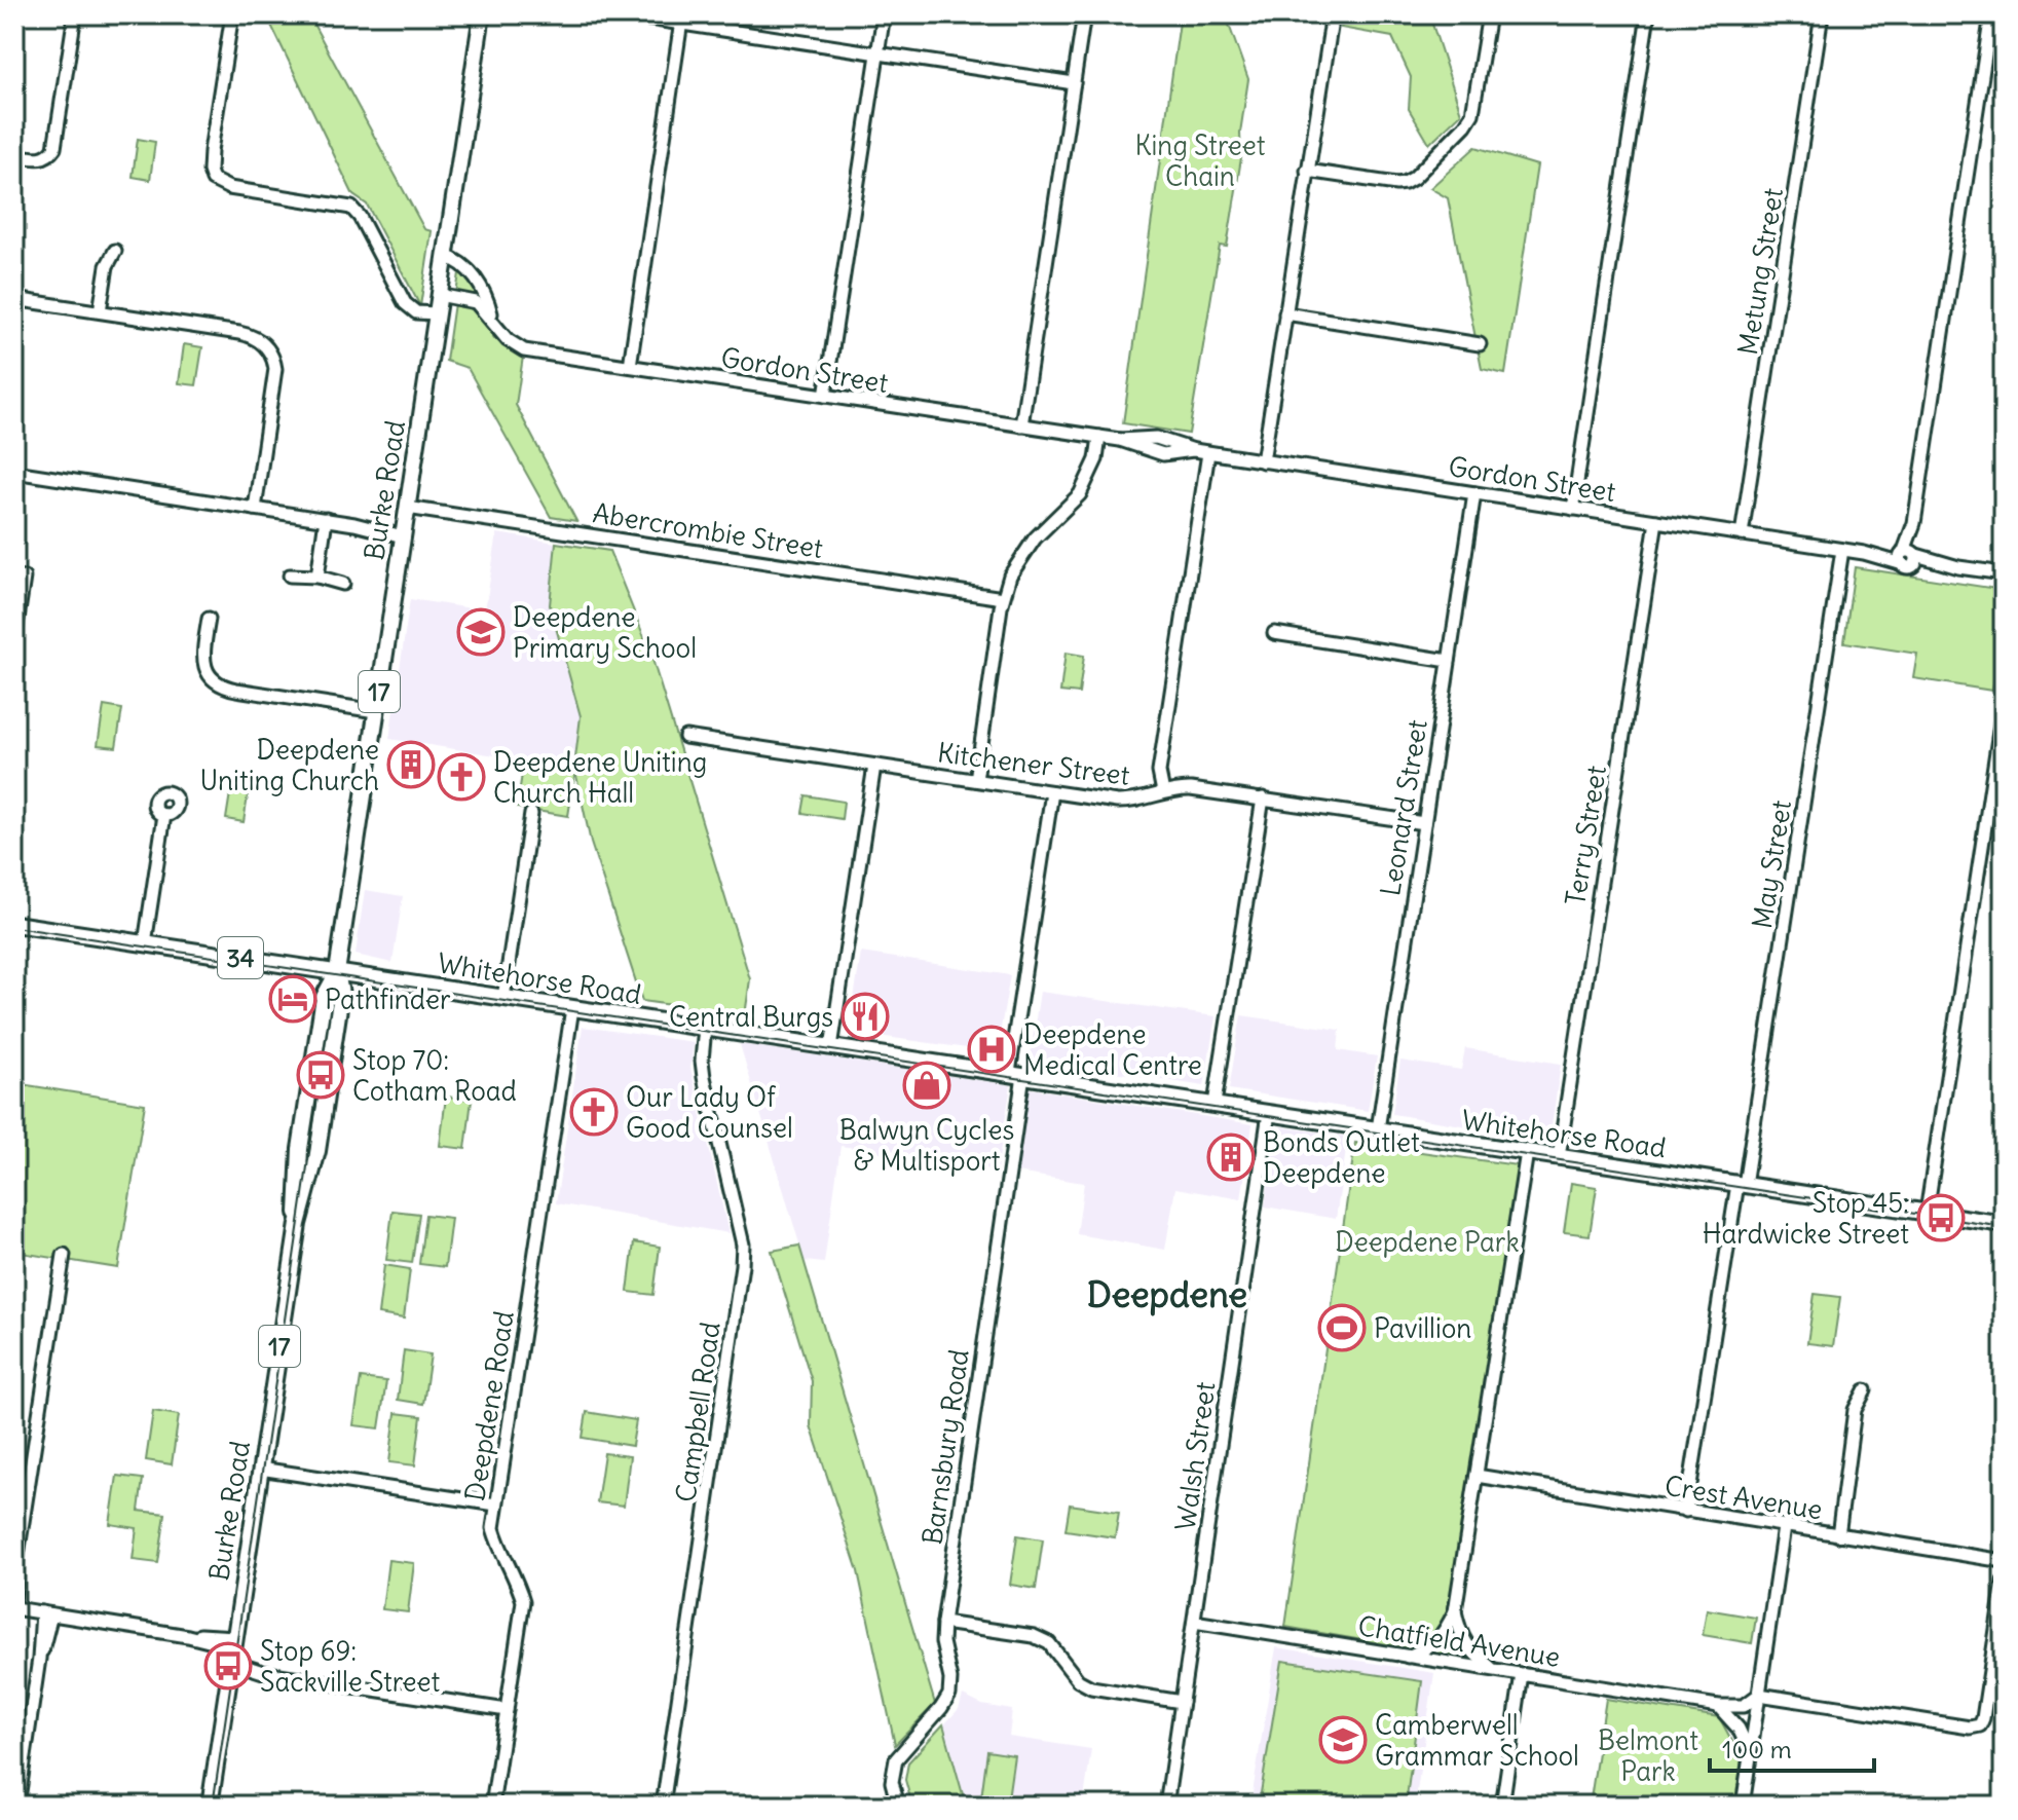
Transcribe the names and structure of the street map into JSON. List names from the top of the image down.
{
  "streets": {
    "main road": [
      "Burke Road",
      "17",
      "34",
      "Whitehorse Road"
    ],
    "street": [
      "Metung Street",
      "Gordon Street",
      "Abercrombie Street",
      "Kitchener Street",
      "Leonard Street",
      "Terry Street",
      "May Street",
      "Deepdene Road",
      "Campbell Road",
      "Barnsbury Road",
      "Walsh Street",
      "Crest Avenue",
      "Chatfield Avenue"
    ]
  },
  "crossings": [
    ["Metung Street", "Gordon Street"],
    ["Gordon Street", "Burke Road"],
    ["Gordon Street", "Leonard Street"],
    ["Gordon Street", "Terry Street"],
    ["Gordon Street", "May Street"],
    ["Burke Road", "Abercrombie Street"],
    ["Burke Road", "34"],
    ["Burke Road", "Whitehorse Road"],
    ["Kitchener Street", "Leonard Street"],
    ["Kitchener Street", "Barnsbury Road"],
    ["Leonard Street", "Whitehorse Road"],
    ["Terry Street", "Whitehorse Road"],
    ["May Street", "Whitehorse Road"],
    ["May Street", "Crest Avenue"],
    ["34", "Whitehorse Road"],
    ["Whitehorse Road", "Deepdene Road"],
    ["Whitehorse Road", "Campbell Road"],
    ["Whitehorse Road", "Barnsbury Road"],
    ["Whitehorse Road", "Walsh Street"],
    ["Walsh Street", "Chatfield Avenue"]
  ],
  "districts": ["Deepdene"],
  "parks": ["King Street Chain", "Deepdene Park", "Belmont Park"],
  "places": {
    "school or university": ["Deepdene Primary School", "Camberwell Grammar School"],
    "building": ["Deepdene Uniting Church", "Bonds Outlet Deepdene"],
    "church": ["Deepdene Uniting Church Hall", "Our Lady Of Good Counsel"],
    "hotel": ["Pathfinder"],
    "restaurant": ["Central Burgs"],
    "hospital": ["Deepdene Medical Centre"],
    "bus stop": ["Stop 70: Cotham Road", "Stop 45: Hardwicke Street", "Stop 69: Sackville Street"],
    "shop": ["Balwyn Cycles & Multisport"],
    "sports": ["Pavillion"]
  },
  "scale_bar": "100 m"
}
